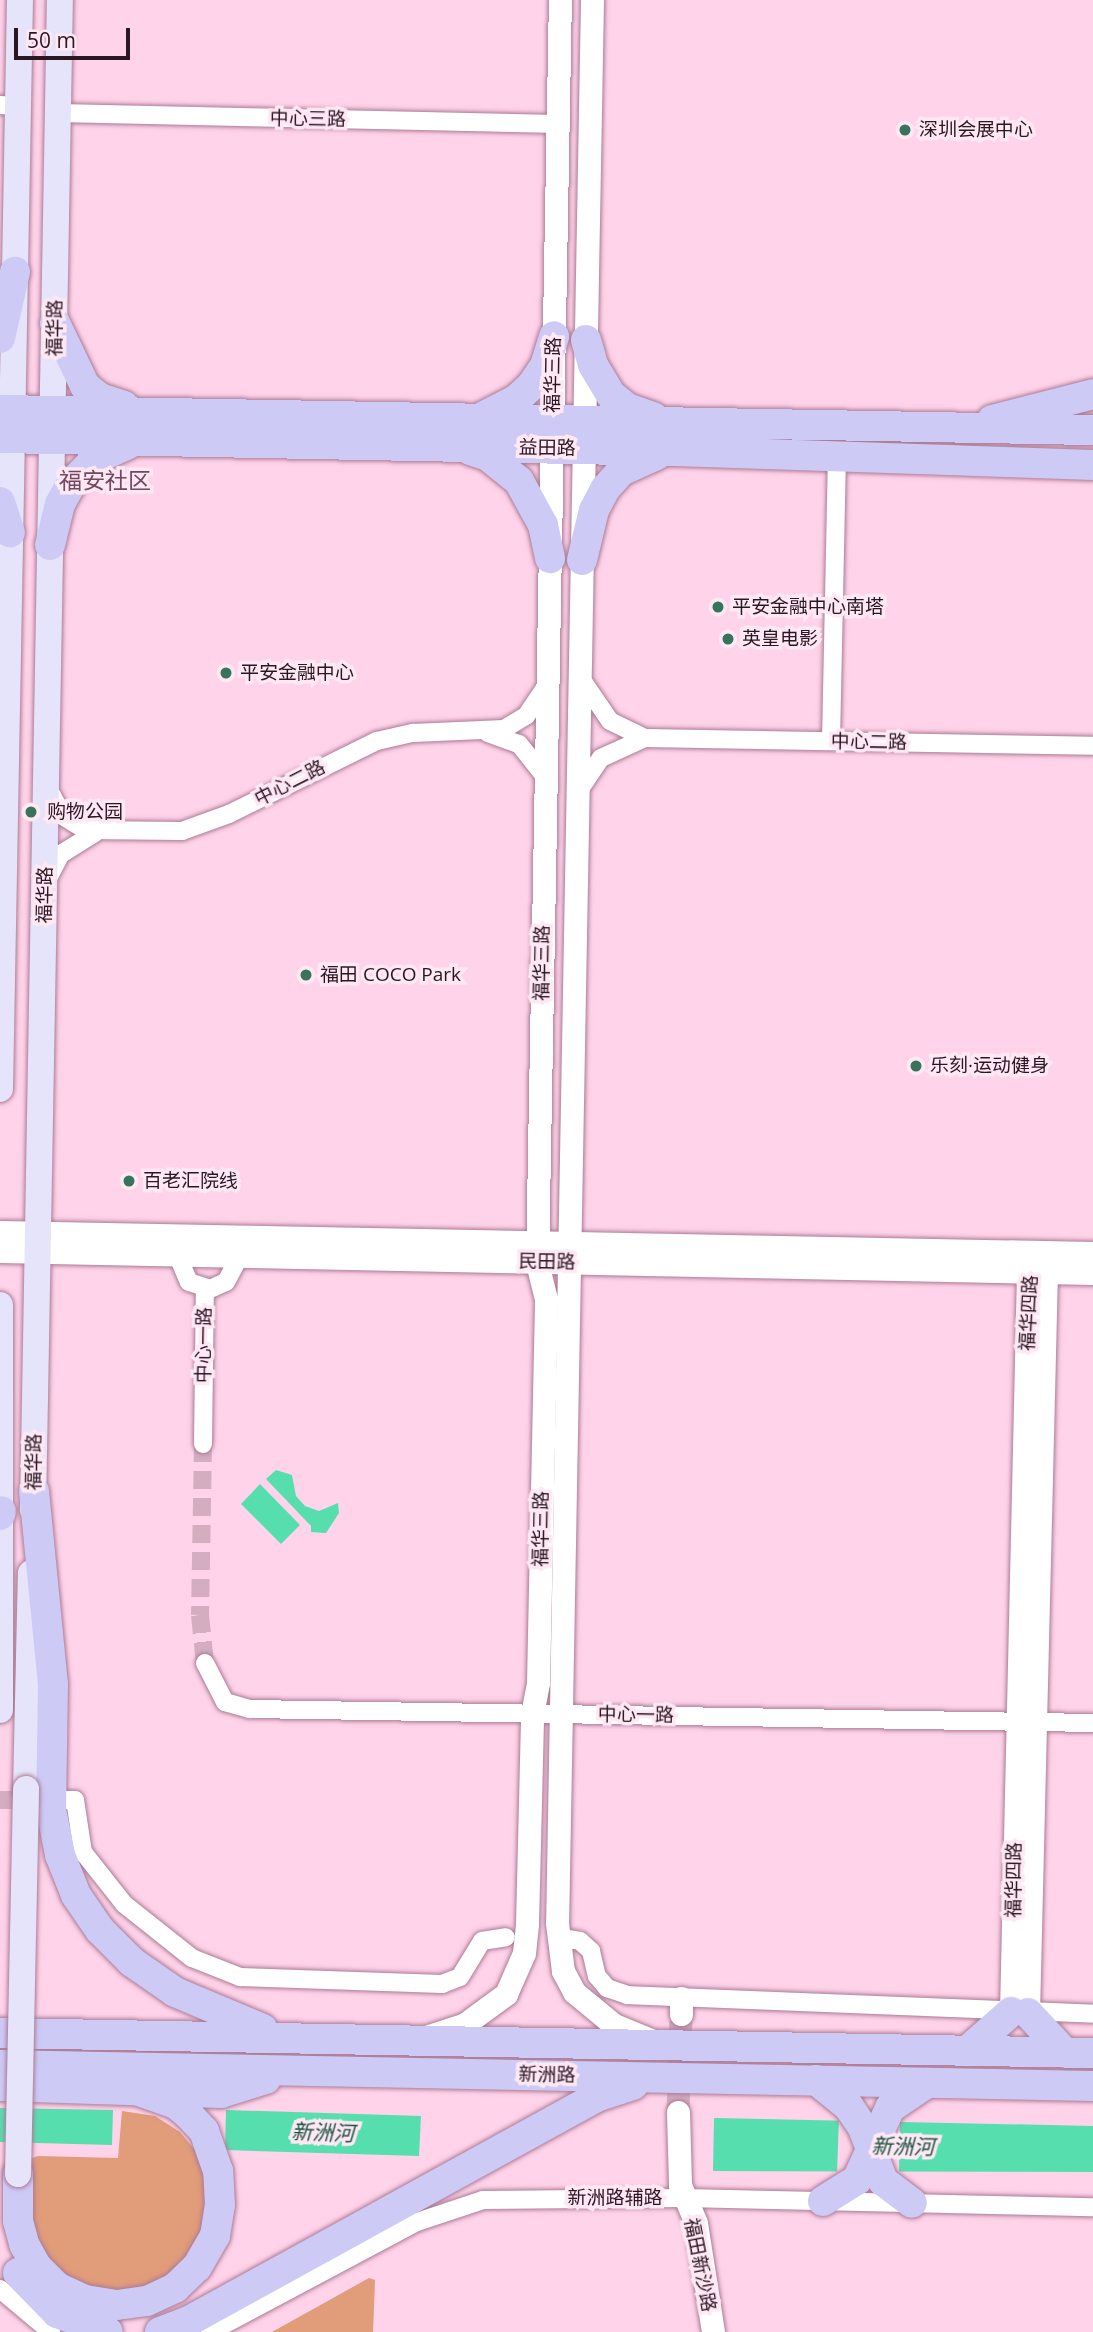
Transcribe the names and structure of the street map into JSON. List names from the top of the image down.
{
  "streets": {
    "main road": ["福华路", "益田路", "新洲路"],
    "street": [
      "中心三路",
      "福华三路",
      "中心二路",
      "民田路",
      "福华四路",
      "中心一路",
      "新洲路辅路",
      "福田新沙路"
    ]
  },
  "crossings": [
    ["中心三路", "福华路"],
    ["中心三路", "福华三路"],
    ["福华路", "益田路"],
    ["福华路", "中心二路"],
    ["福华路", "民田路"],
    ["福华三路", "益田路"],
    ["福华三路", "中心二路"],
    ["福华三路", "民田路"],
    ["福华三路", "中心一路"],
    ["福华三路", "新洲路"],
    ["民田路", "福华四路"],
    ["福华四路", "中心一路"],
    ["新洲路辅路", "福田新沙路"]
  ],
  "districts": ["福安社区"],
  "water": ["新洲河"],
  "places": [
    "深圳会展中心",
    "平安金融中心南塔",
    "英皇电影",
    "平安金融中心",
    "购物公园",
    "福田 COCO Park",
    "乐刻·运动健身",
    "百老汇院线"
  ],
  "scale_bar": "50 m"
}
